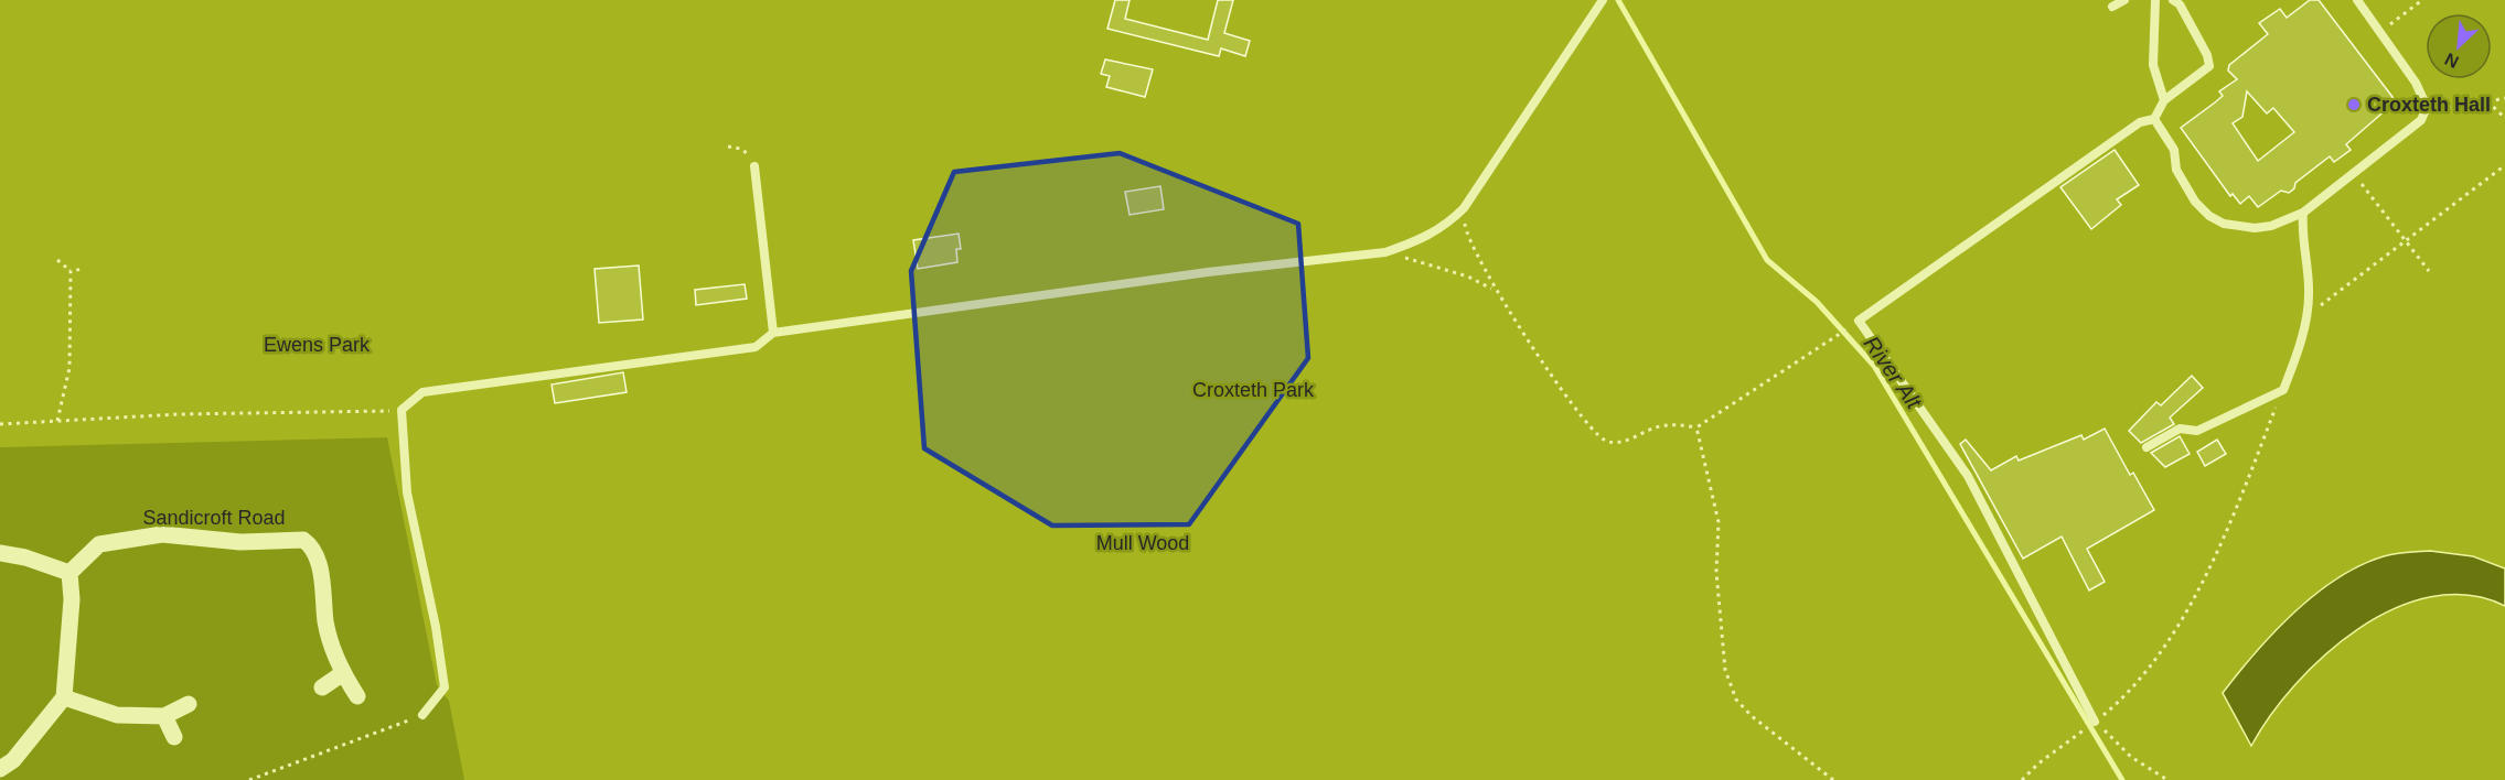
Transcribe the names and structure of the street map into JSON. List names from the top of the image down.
{
  "streets": {
    "street": ["Sandicroft Road"]
  },
  "water": ["River Alt"],
  "parks": ["Ewens Park", "Croxteth Park", "Mull Wood"],
  "places": ["Croxteth Hall"],
  "north": "bottom left"
}
